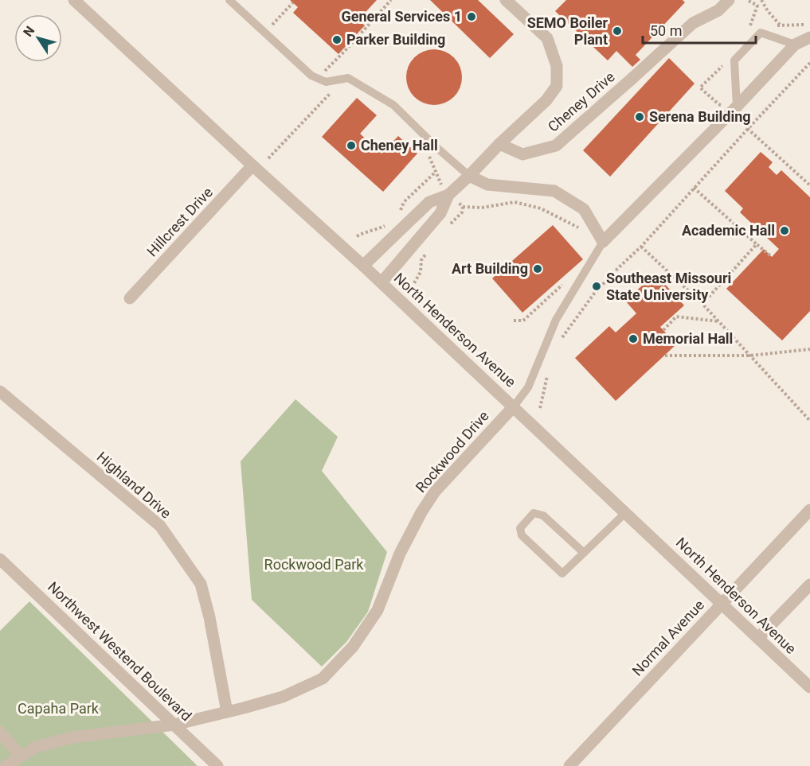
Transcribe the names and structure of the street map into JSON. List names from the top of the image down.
{
  "streets": {
    "street": [
      "Cheney Drive",
      "Hillcrest Drive",
      "North Henderson Avenue",
      "Rockwood Drive",
      "Highland Drive",
      "Normal Avenue",
      "Northwest Westend Boulevard"
    ]
  },
  "crossings": [
    ["Hillcrest Drive", "North Henderson Avenue"],
    ["North Henderson Avenue", "Rockwood Drive"],
    ["North Henderson Avenue", "Normal Avenue"],
    ["Rockwood Drive", "Highland Drive"],
    ["Rockwood Drive", "Northwest Westend Boulevard"]
  ],
  "parks": ["Rockwood Park", "Capaha Park"],
  "places": [
    "General Services 1",
    "SEMO Boiler Plant",
    "Parker Building",
    "Serena Building",
    "Cheney Hall",
    "Academic Hall",
    "Art Building",
    "Southeast Missouri State University",
    "Memorial Hall"
  ],
  "scale_bar": "50 m",
  "north": "top left"
}
